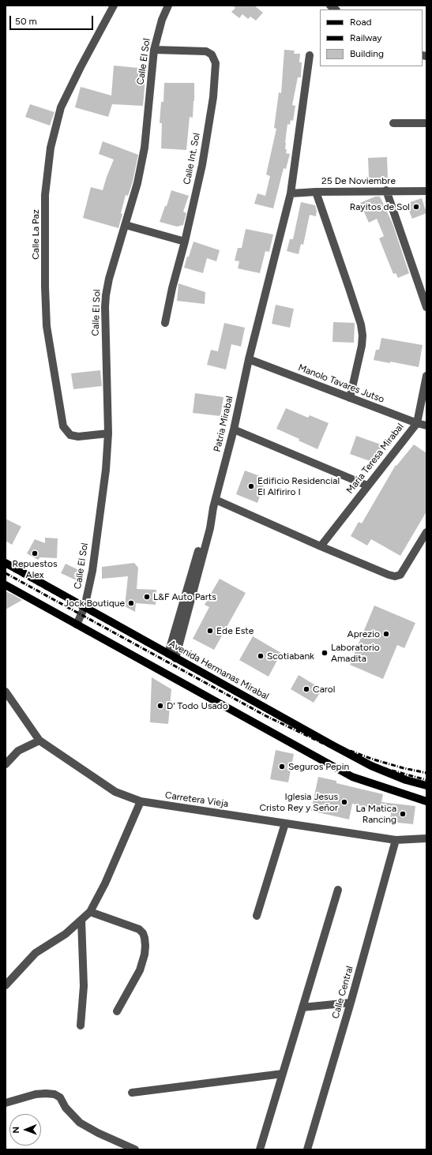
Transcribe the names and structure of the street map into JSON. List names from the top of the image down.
{
  "streets": {
    "main road": ["Avenida Hermanas Mirabal"],
    "street": [
      "Calle El Sol",
      "Calle Int. Sol",
      "25 De Noviembre",
      "Calle La Paz",
      "Manolo Tavares Jutso",
      "Patria Mirabal",
      "Maria Teresa Mirabal",
      "Carretera Vieja",
      "Calle Central"
    ]
  },
  "crossings": [
    ["Calle El Sol", "Calle Int. Sol"],
    ["Calle El Sol", "Calle La Paz"],
    ["Calle El Sol", "Avenida Hermanas Mirabal"],
    ["25 De Noviembre", "Patria Mirabal"],
    ["Manolo Tavares Jutso", "Patria Mirabal"],
    ["Manolo Tavares Jutso", "Maria Teresa Mirabal"],
    ["Patria Mirabal", "Avenida Hermanas Mirabal"],
    ["Carretera Vieja", "Calle Central"]
  ],
  "places": [
    "Rayitos de Sol",
    "Edificio Residencial El Alfiriro I",
    "Repuestos Alex",
    "L&F Auto Parts",
    "Jock Boutique",
    "Ede Este",
    "Aprezio",
    "Laboratorio Amadita",
    "Scotiabank",
    "Carol",
    "D' Todo Usado",
    "Seguros Pepin",
    "Iglesia Jesus Cristo Rey y Señor",
    "La Matica Rancing"
  ],
  "legend": ["Road", "Railway", "Building"],
  "scale_bar": "50 m",
  "north": "left"
}
